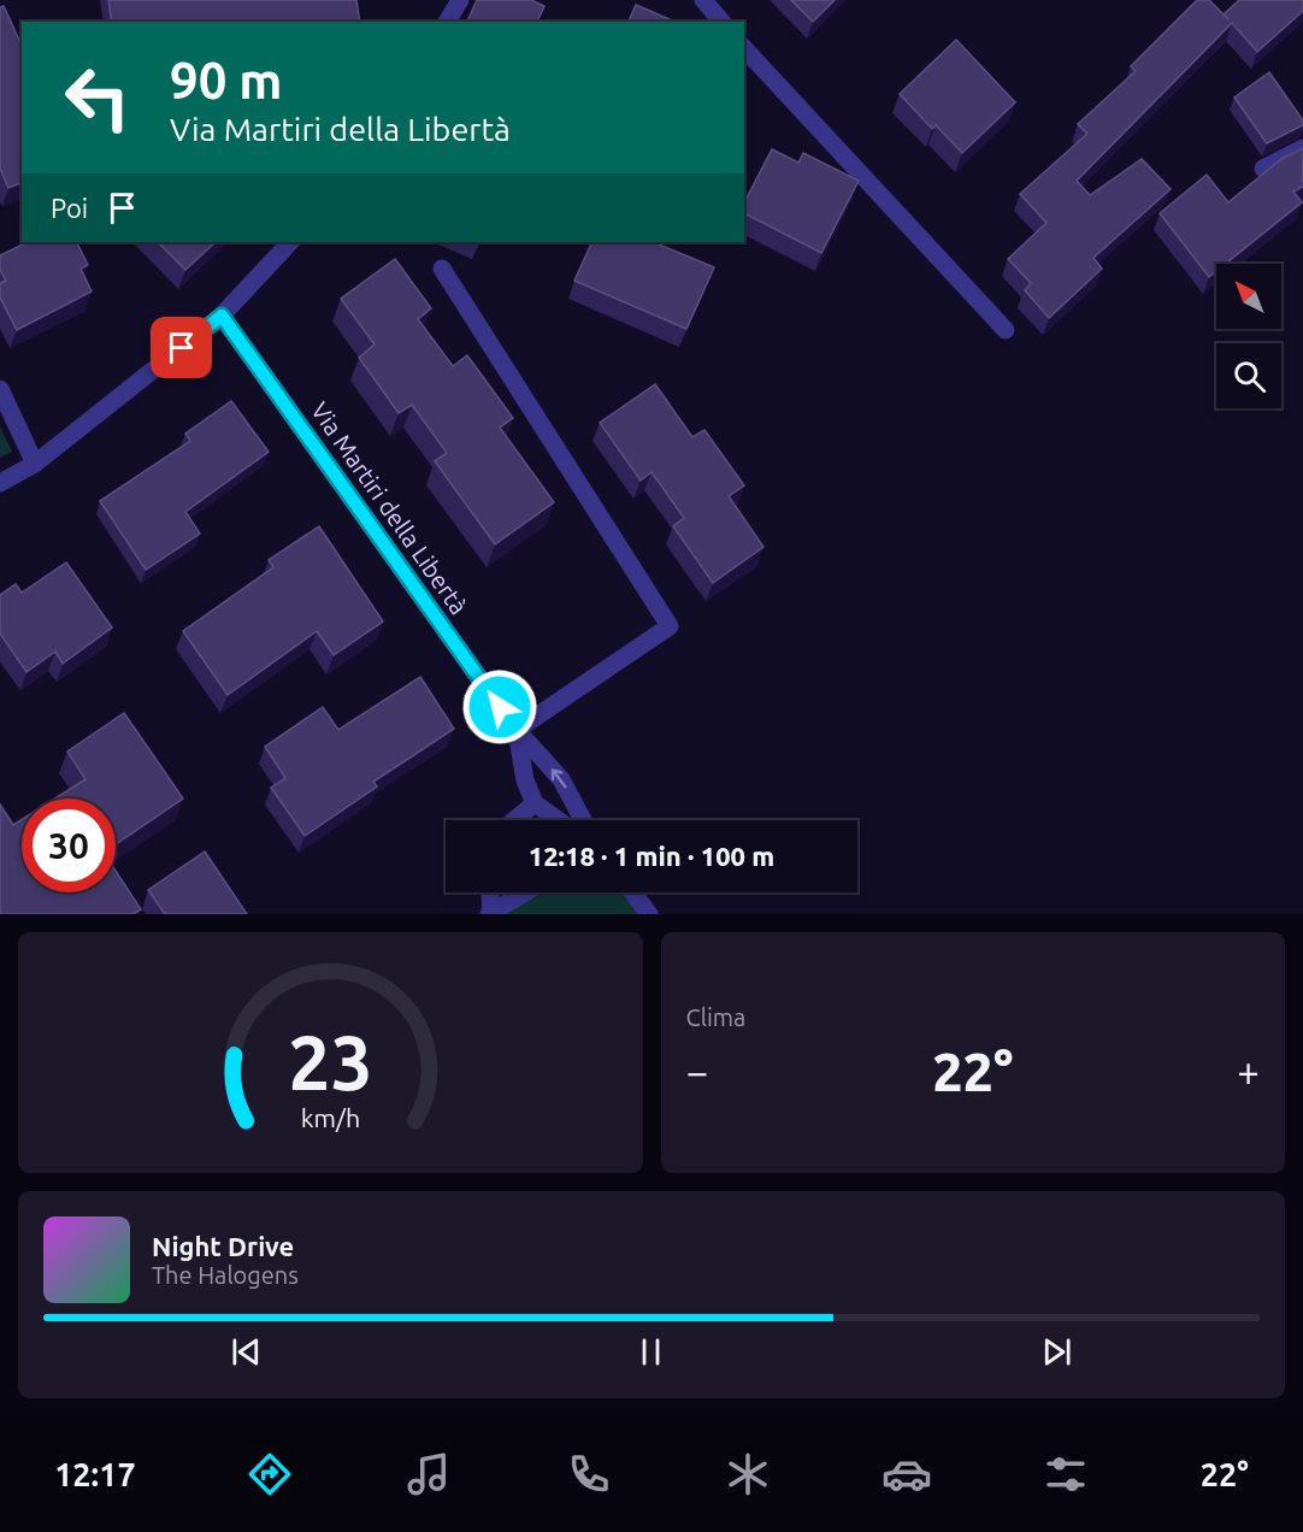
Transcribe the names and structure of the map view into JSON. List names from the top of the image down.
{
  "streets": {
    "street": ["Via Martiri della Libertà"]
  },
  "north": "top left",
  "page": {
    "turn": ["90 m", "Via Martiri della Libertà"],
    "then": "Poi",
    "limit": "30",
    "trip": "12:18 · 1 min · 100 m",
    "tile": "Clima",
    "heat": ["−", "22°", "+"],
    "song": ["Night Drive", "The Halogens"],
    "tabs": ["12:17", "22°"],
    "gauge": ["23", "km/h"]
  }
}
